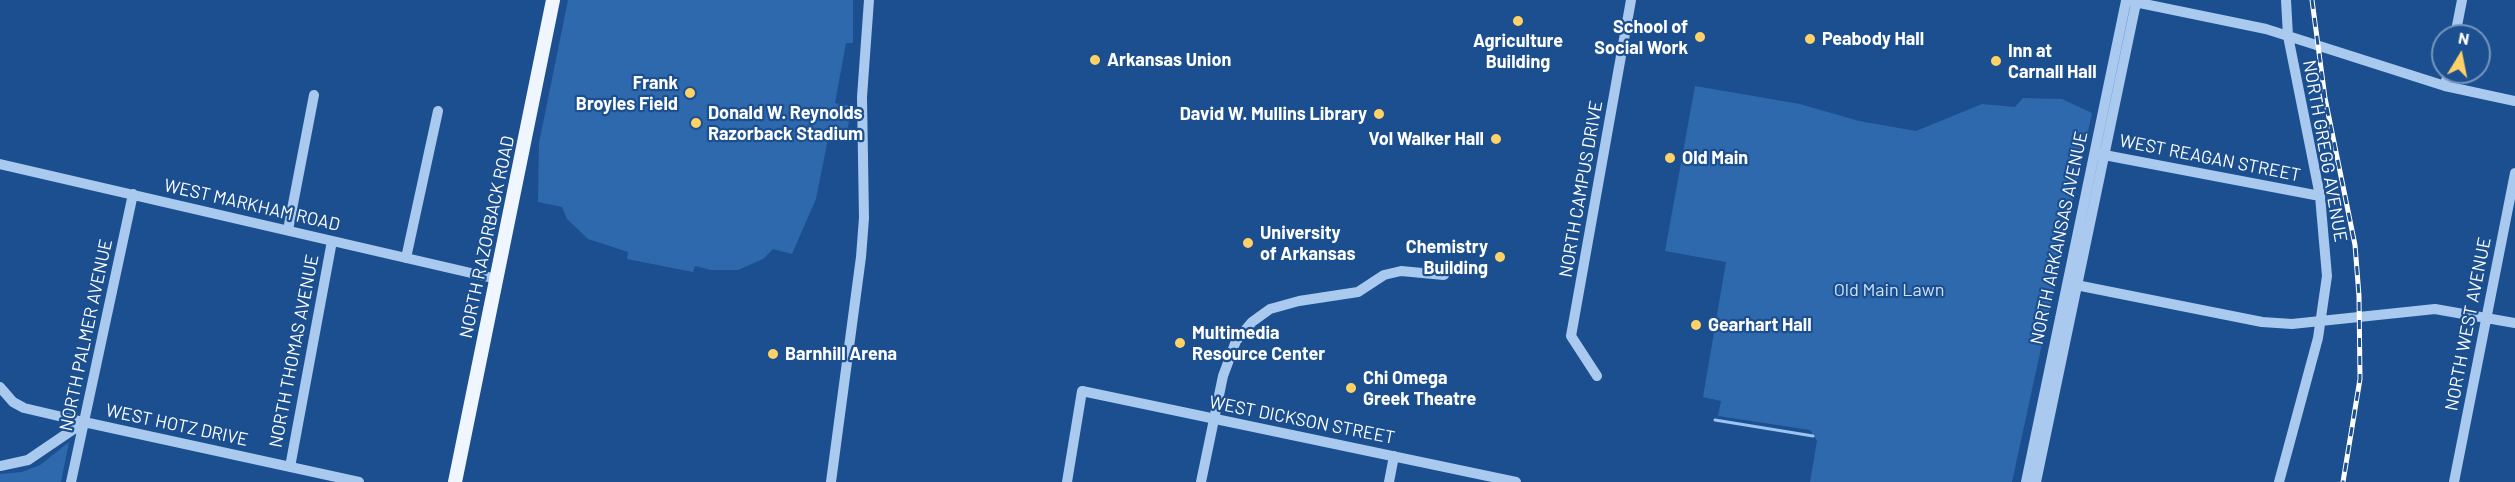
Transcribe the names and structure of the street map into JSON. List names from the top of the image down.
{
  "streets": {
    "main road": ["NORTH RAZORBACK ROAD"],
    "street": [
      "NORTH GREGG AVENUE",
      "WEST REAGAN STREET",
      "NORTH CAMPUS DRIVE",
      "WEST MARKHAM ROAD",
      "NORTH ARKANSAS AVENUE",
      "NORTH WEST AVENUE",
      "NORTH PALMER AVENUE",
      "NORTH THOMAS AVENUE",
      "WEST DICKSON STREET",
      "WEST HOTZ DRIVE"
    ]
  },
  "crossings": [
    ["NORTH GREGG AVENUE", "WEST REAGAN STREET"],
    ["WEST REAGAN STREET", "NORTH ARKANSAS AVENUE"],
    ["WEST MARKHAM ROAD", "NORTH RAZORBACK ROAD"],
    ["WEST MARKHAM ROAD", "NORTH PALMER AVENUE"],
    ["WEST MARKHAM ROAD", "NORTH THOMAS AVENUE"],
    ["NORTH PALMER AVENUE", "WEST HOTZ DRIVE"],
    ["NORTH THOMAS AVENUE", "WEST HOTZ DRIVE"]
  ],
  "parks": ["Old Main Lawn"],
  "places": [
    "Agriculture Building",
    "School of Social Work",
    "Peabody Hall",
    "Arkansas Union",
    "Inn at Carnall Hall",
    "Frank Broyles Field",
    "David W. Mullins Library",
    "Donald W. Reynolds Razorback Stadium",
    "Vol Walker Hall",
    "Old Main",
    "University of Arkansas",
    "Chemistry Building",
    "Gearhart Hall",
    "Multimedia Resource Center",
    "Barnhill Arena",
    "Chi Omega Greek Theatre"
  ],
  "north": "top"
}
